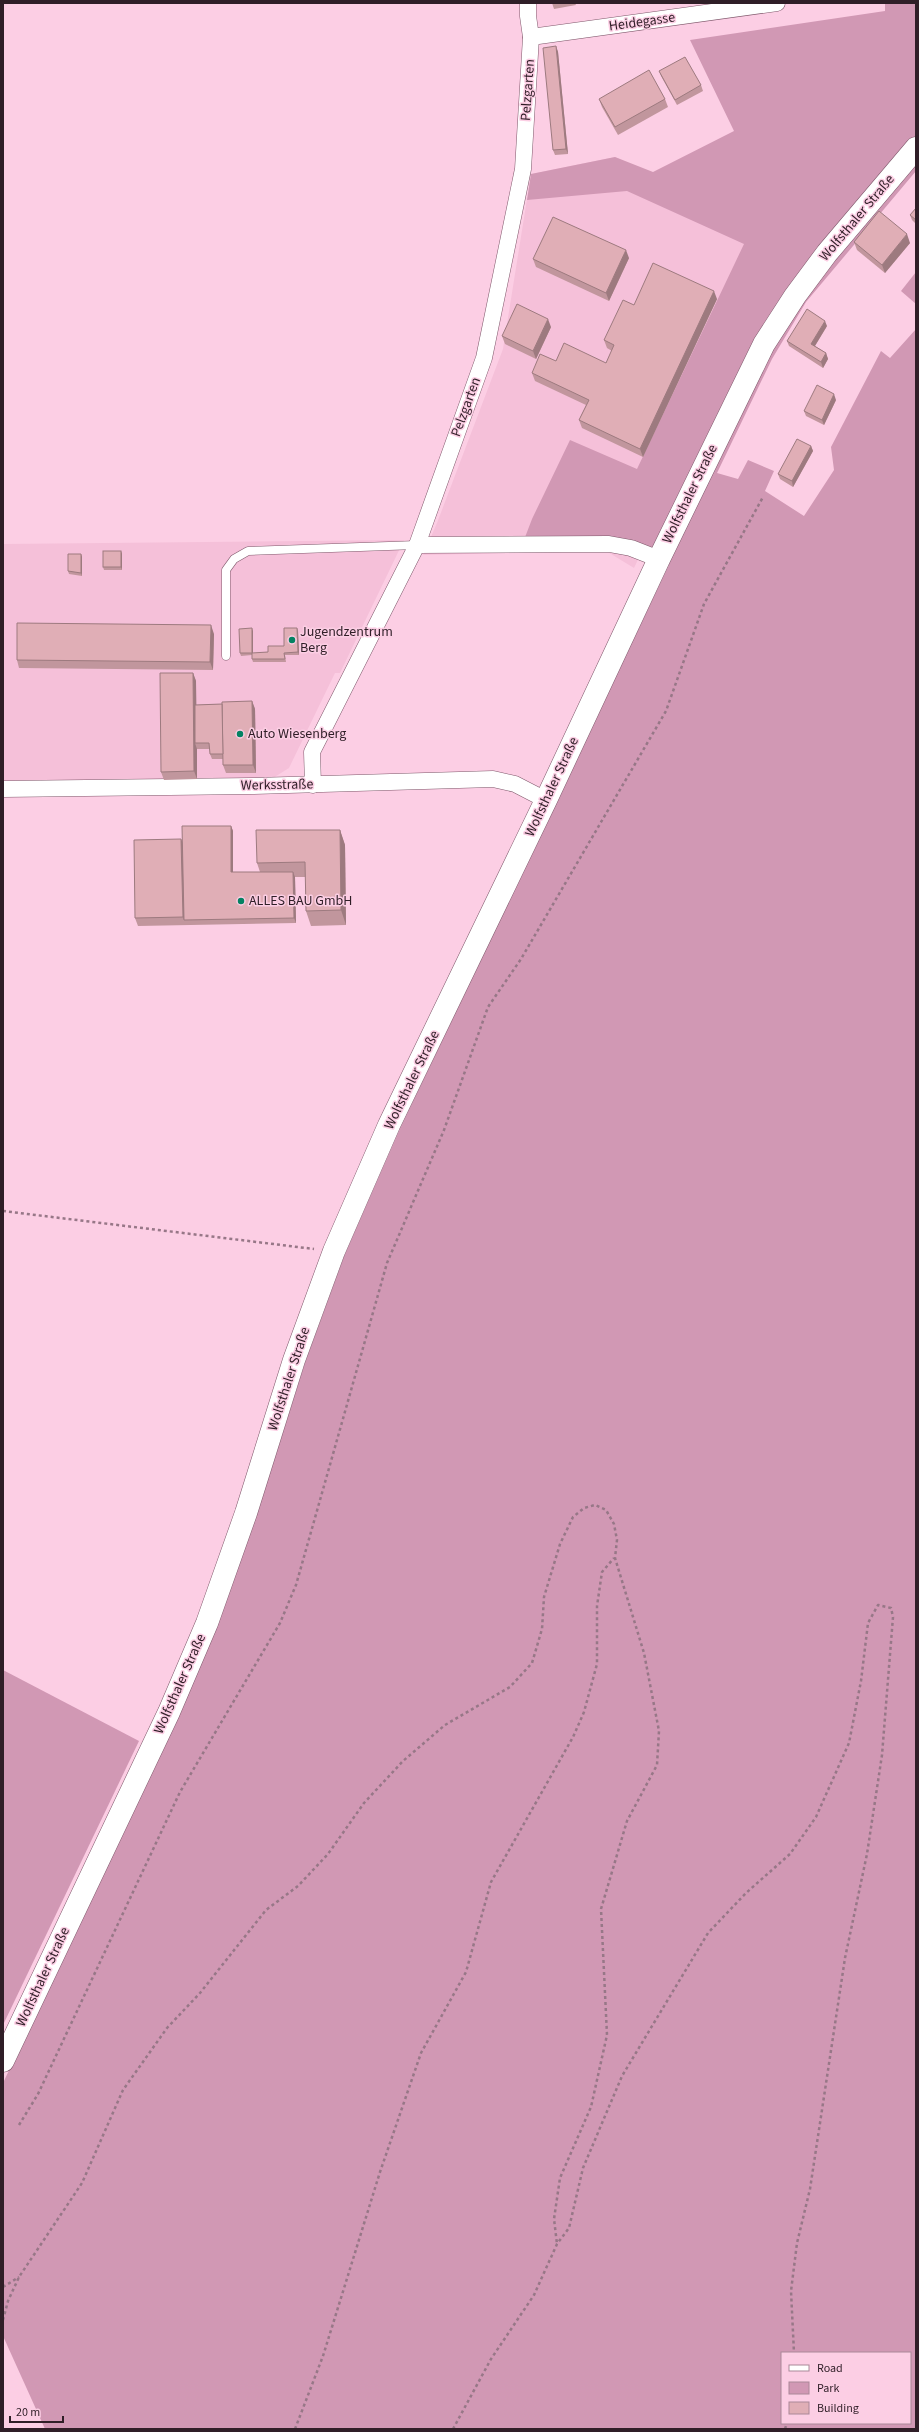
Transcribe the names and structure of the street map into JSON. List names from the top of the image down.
{
  "streets": {
    "main road": ["Wolfsthaler Straße"],
    "street": ["Heidegasse", "Pelzgarten", "Werksstraße"]
  },
  "crossings": [
    ["Heidegasse", "Pelzgarten"],
    ["Pelzgarten", "Werksstraße"],
    ["Wolfsthaler Straße", "Werksstraße"]
  ],
  "places": ["Jugendzentrum Berg", "Auto Wiesenberg", "ALLES BAU GmbH"],
  "legend": ["Road", "Park", "Building"],
  "scale_bar": "20 m"
}
